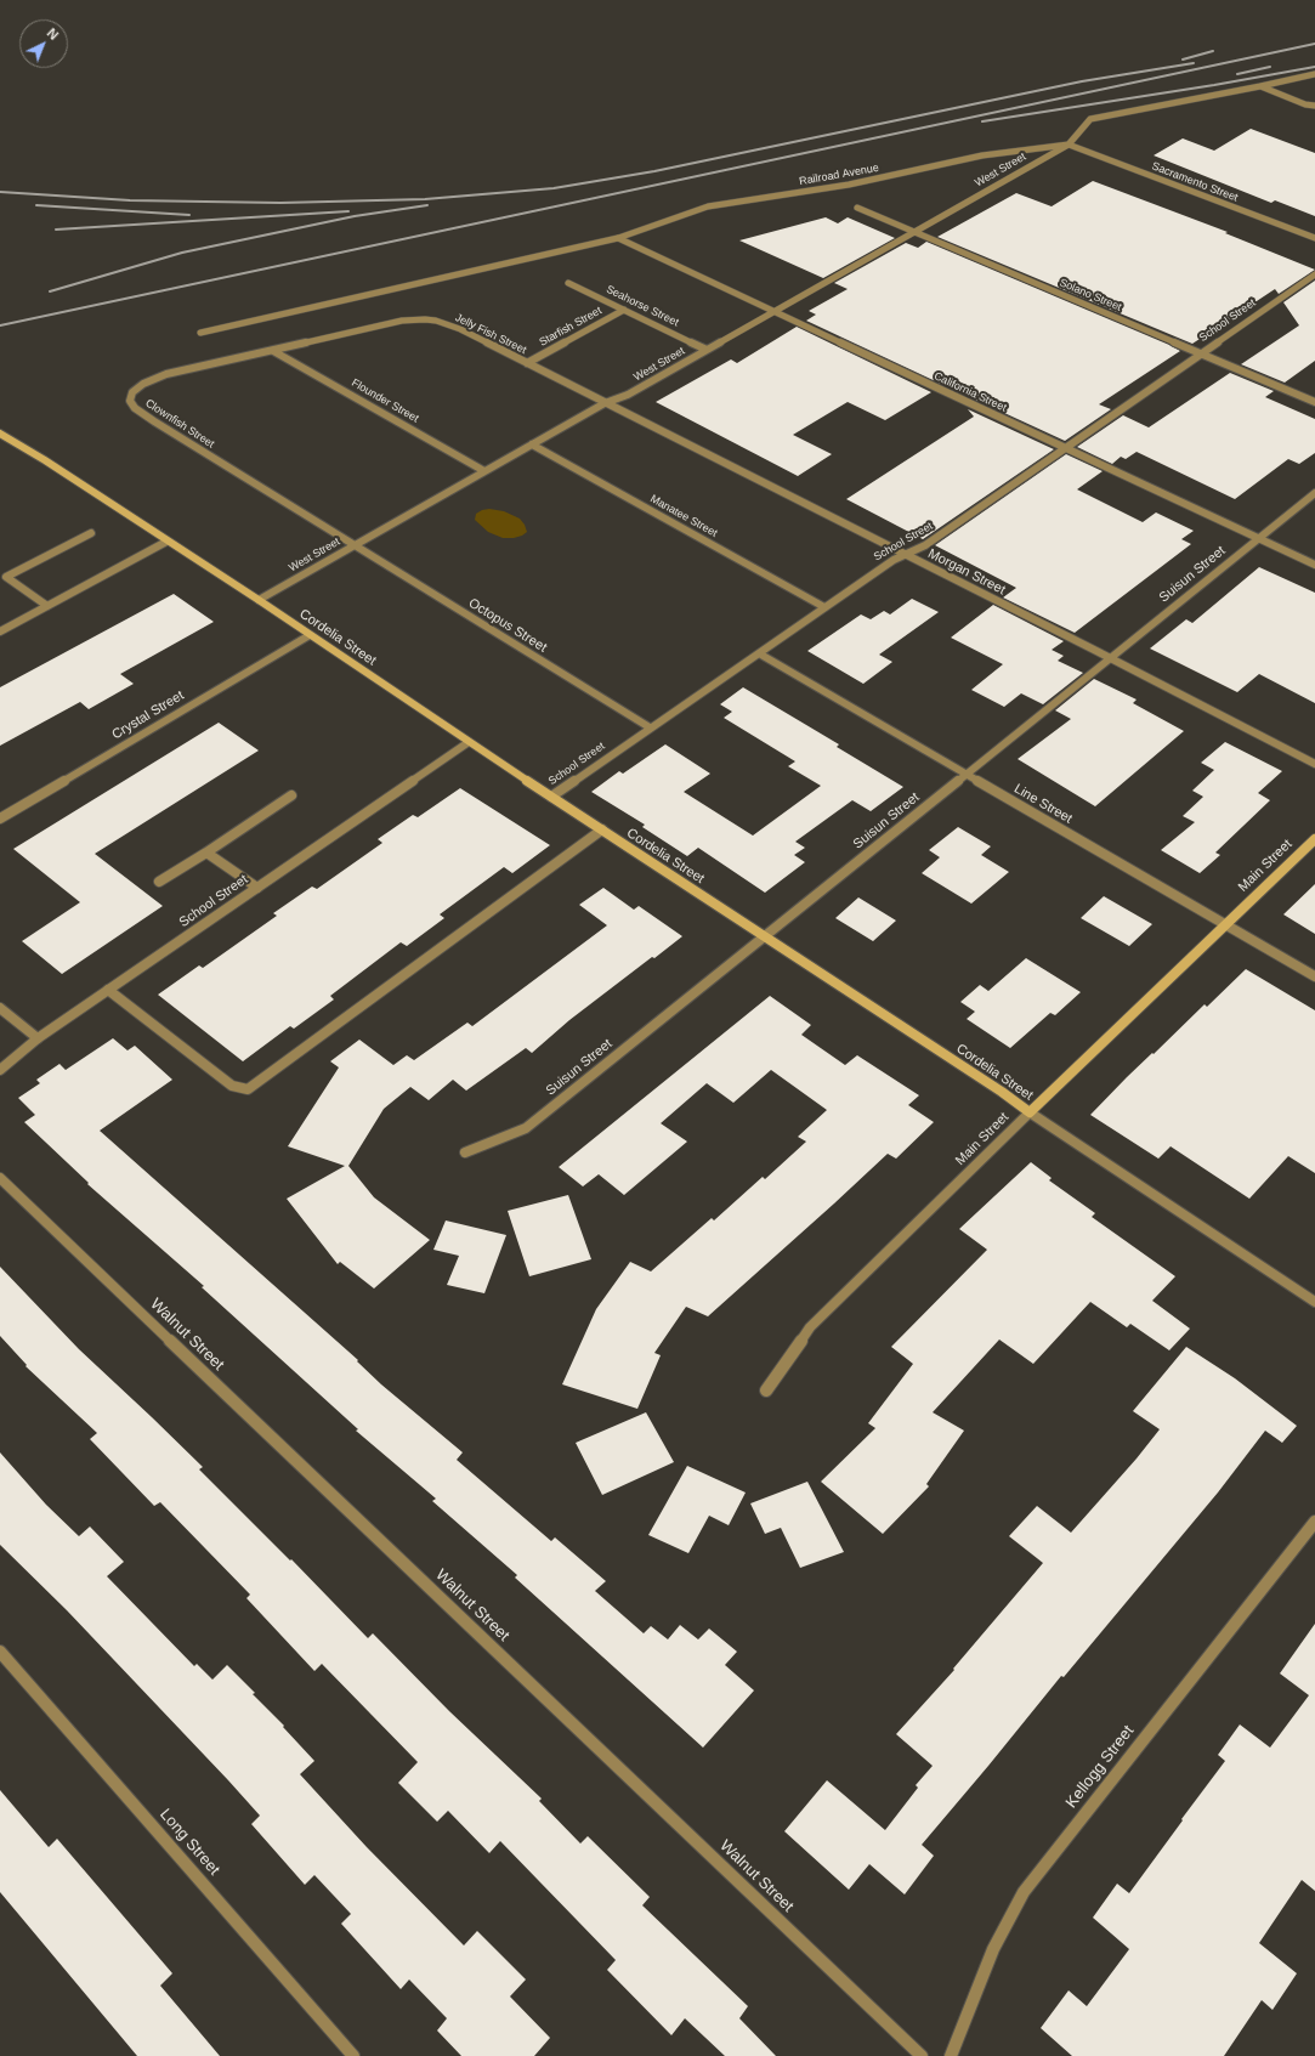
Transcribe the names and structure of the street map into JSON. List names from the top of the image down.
{
  "streets": {
    "main road": ["Cordelia Street", "Main Street"],
    "street": [
      "West Street",
      "Railroad Avenue",
      "Sacramento Street",
      "Solano Street",
      "Seahorse Street",
      "School Street",
      "Starfish Street",
      "Jelly Fish Street",
      "California Street",
      "Flounder Street",
      "Clownfish Street",
      "Manatee Street",
      "Morgan Street",
      "Suisun Street",
      "Octopus Street",
      "Crystal Street",
      "Line Street",
      "Walnut Street",
      "Kellogg Street",
      "Long Street"
    ]
  },
  "crossings": [
    ["West Street", "Railroad Avenue"],
    ["West Street", "Sacramento Street"],
    ["West Street", "Solano Street"],
    ["West Street", "Seahorse Street"],
    ["West Street", "Jelly Fish Street"],
    ["West Street", "California Street"],
    ["West Street", "Flounder Street"],
    ["West Street", "Clownfish Street"],
    ["West Street", "Manatee Street"],
    ["West Street", "Morgan Street"],
    ["West Street", "Octopus Street"],
    ["West Street", "Cordelia Street"],
    ["Railroad Avenue", "Sacramento Street"],
    ["Railroad Avenue", "California Street"],
    ["Solano Street", "School Street"],
    ["Seahorse Street", "Starfish Street"],
    ["School Street", "California Street"],
    ["School Street", "Manatee Street"],
    ["School Street", "Morgan Street"],
    ["School Street", "Octopus Street"],
    ["School Street", "Cordelia Street"],
    ["School Street", "Line Street"],
    ["Starfish Street", "Jelly Fish Street"],
    ["Jelly Fish Street", "Flounder Street"],
    ["Jelly Fish Street", "Clownfish Street"],
    ["Jelly Fish Street", "Morgan Street"],
    ["California Street", "Suisun Street"],
    ["Flounder Street", "Clownfish Street"],
    ["Clownfish Street", "Octopus Street"],
    ["Morgan Street", "Suisun Street"],
    ["Suisun Street", "Cordelia Street"],
    ["Suisun Street", "Line Street"],
    ["Cordelia Street", "Crystal Street"],
    ["Cordelia Street", "Main Street"],
    ["Line Street", "Main Street"]
  ],
  "north": "top right"
}
